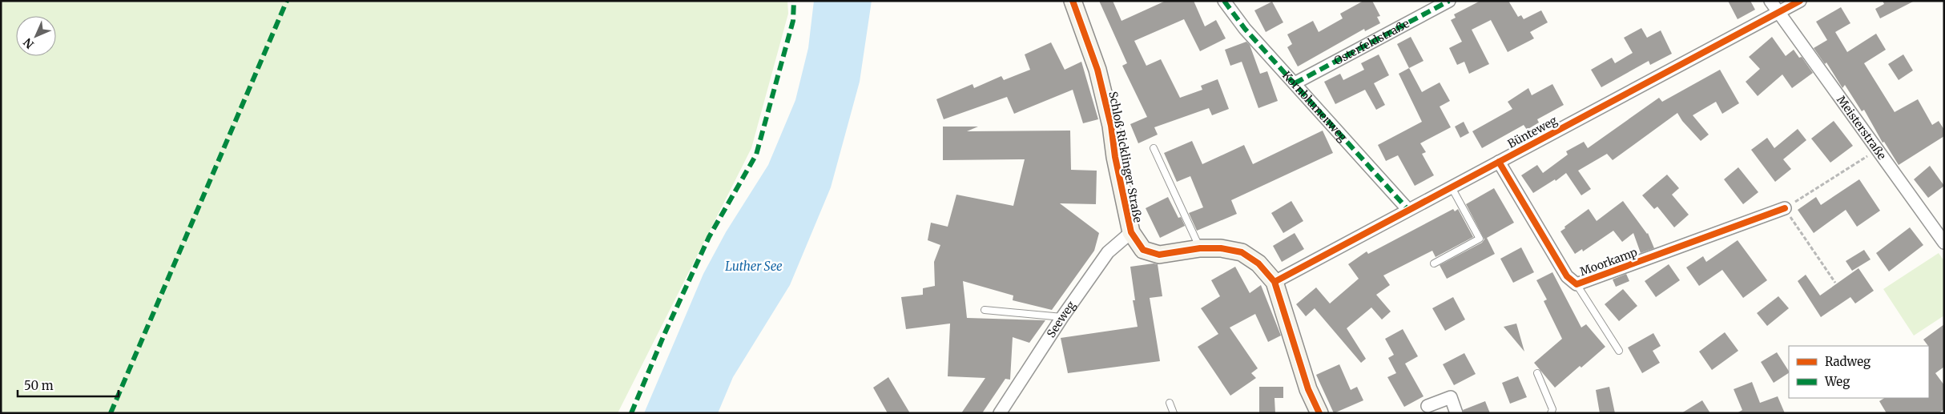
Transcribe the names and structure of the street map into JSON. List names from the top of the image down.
{
  "streets": {
    "street": [
      "Osterfeldstraße",
      "Kornblumenweg",
      "Meisterstraße",
      "Bünteweg",
      "Schloß Ricklinger Straße",
      "Moorkamp",
      "Seeweg"
    ]
  },
  "crossings": [
    ["Osterfeldstraße", "Kornblumenweg"],
    ["Kornblumenweg", "Bünteweg"],
    ["Meisterstraße", "Bünteweg"],
    ["Bünteweg", "Schloß Ricklinger Straße"],
    ["Bünteweg", "Moorkamp"],
    ["Schloß Ricklinger Straße", "Seeweg"]
  ],
  "water": ["Luther See"],
  "legend": ["Radweg", "Weg"],
  "scale_bar": "50 m",
  "north": "bottom left"
}
